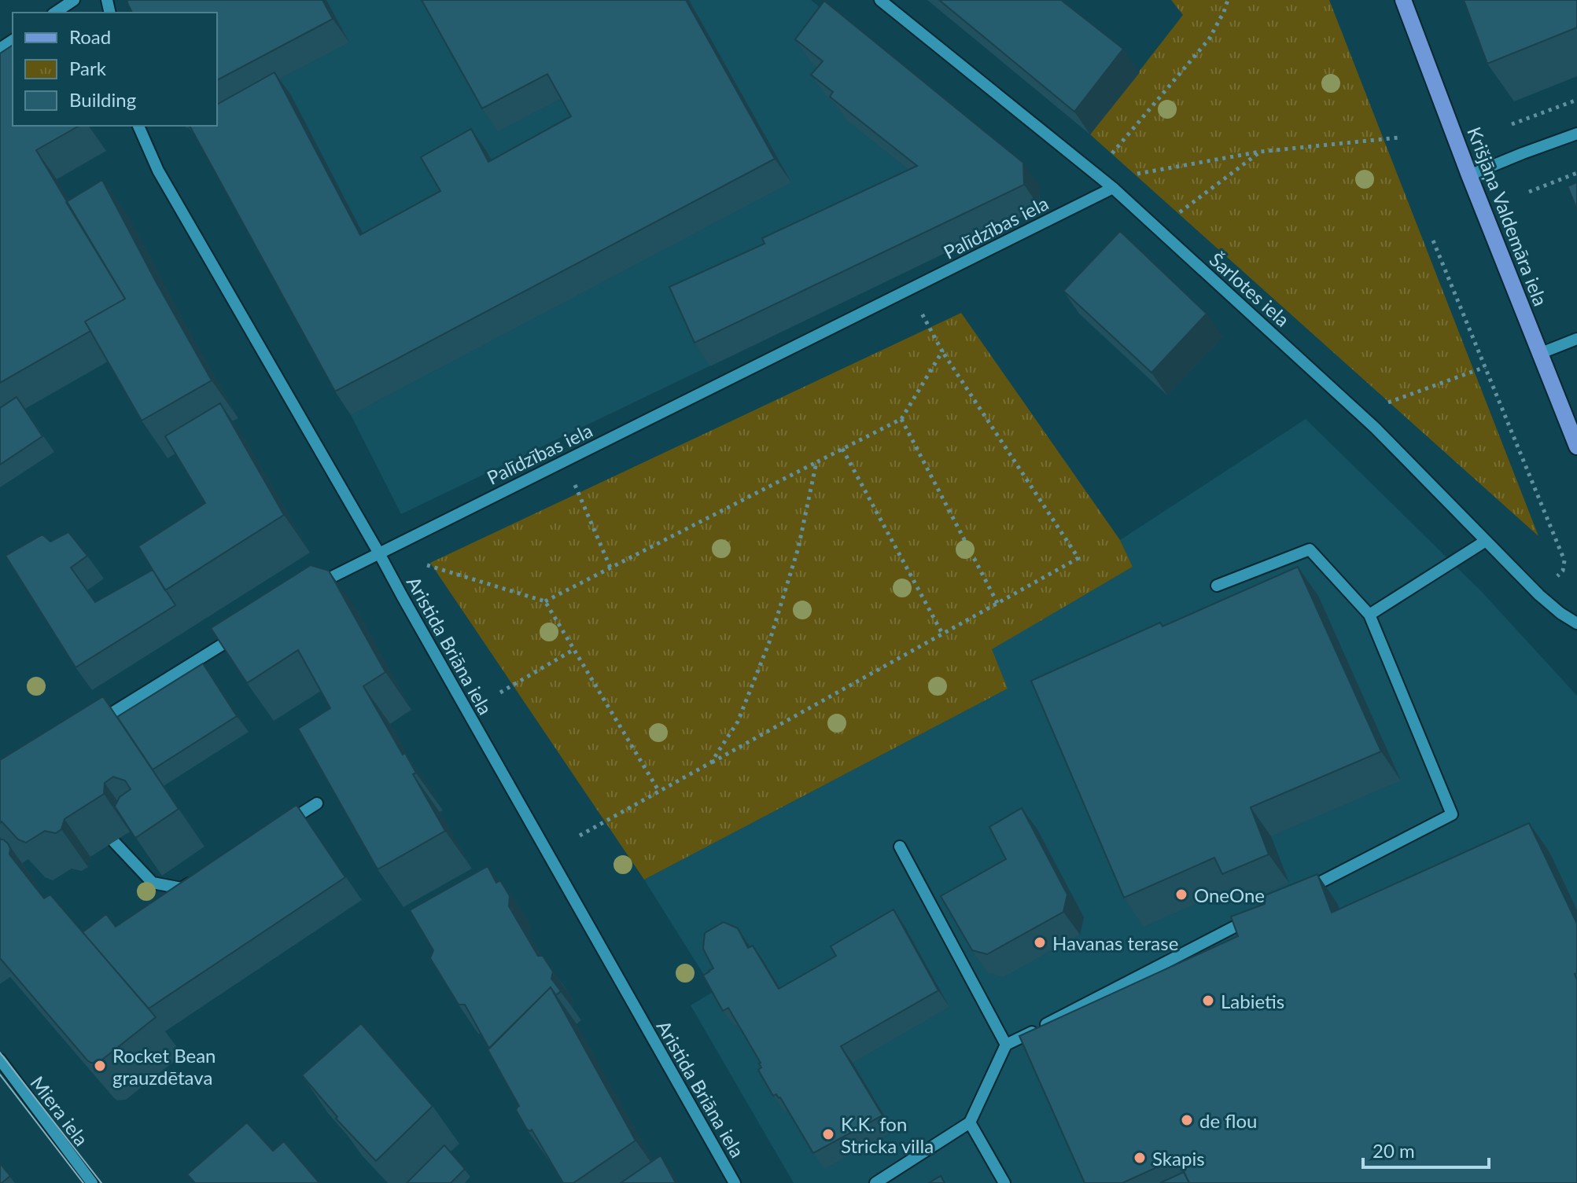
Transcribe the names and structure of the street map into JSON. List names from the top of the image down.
{
  "streets": {
    "main road": ["Krišjāņa Valdemāra iela"],
    "street": [
      "Palīdzības iela",
      "Šarlotes iela",
      "Aristida Briāna iela",
      "Miera iela"
    ]
  },
  "crossings": [
    ["Palīdzības iela", "Šarlotes iela"],
    ["Palīdzības iela", "Aristida Briāna iela"]
  ],
  "places": [
    "OneOne",
    "Havanas terase",
    "Labietis",
    "Rocket Bean grauzdētava",
    "de flou",
    "K.K. fon Stricka villa",
    "Skapis"
  ],
  "legend": ["Road", "Park", "Building"],
  "scale_bar": "20 m"
}
